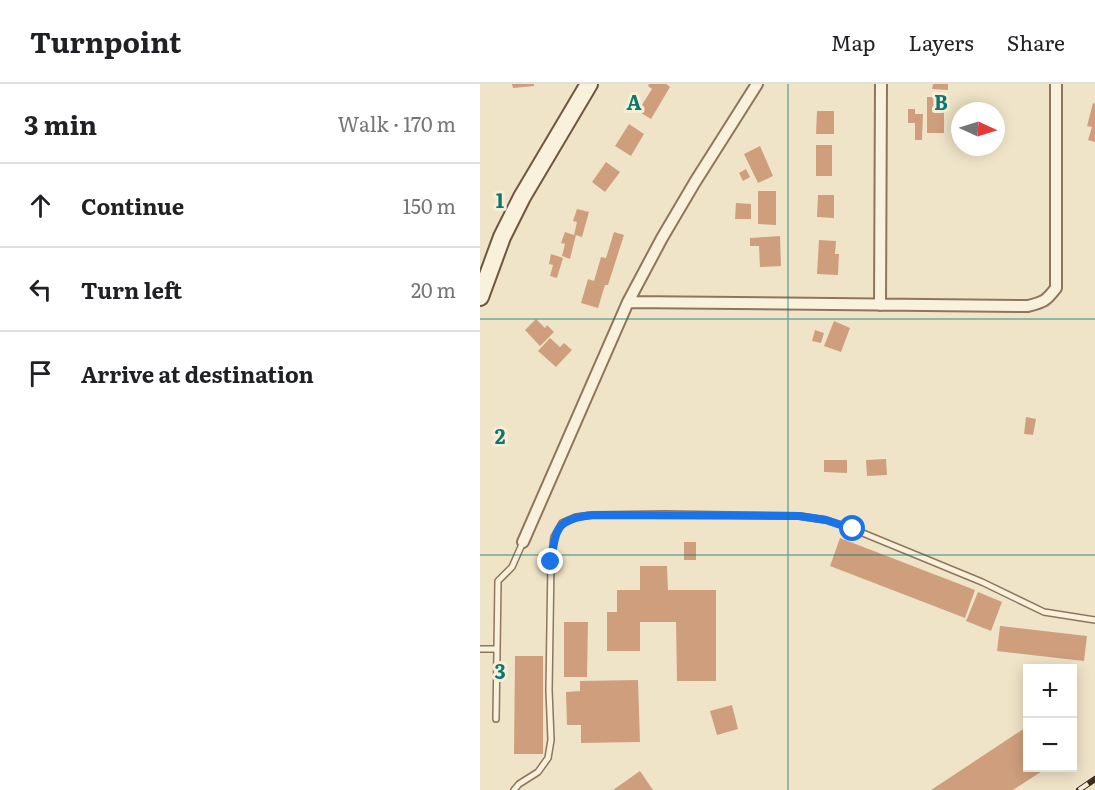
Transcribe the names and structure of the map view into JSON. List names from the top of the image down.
{
  "north": "right",
  "page": {
    "header": "Turnpoint",
    "nav": ["Map", "Layers", "Share"],
    "heading": ["3 min", "Walk · 170 m"],
    "list": [
      ["Continue", "150 m"],
      ["Turn left", "20 m"],
      "Arrive at destination"
    ],
    "map_buttons": ["+", "−"]
  },
  "grid": {
    "columns": ["A", "B"],
    "rows": ["1", "2", "3"]
  }
}
